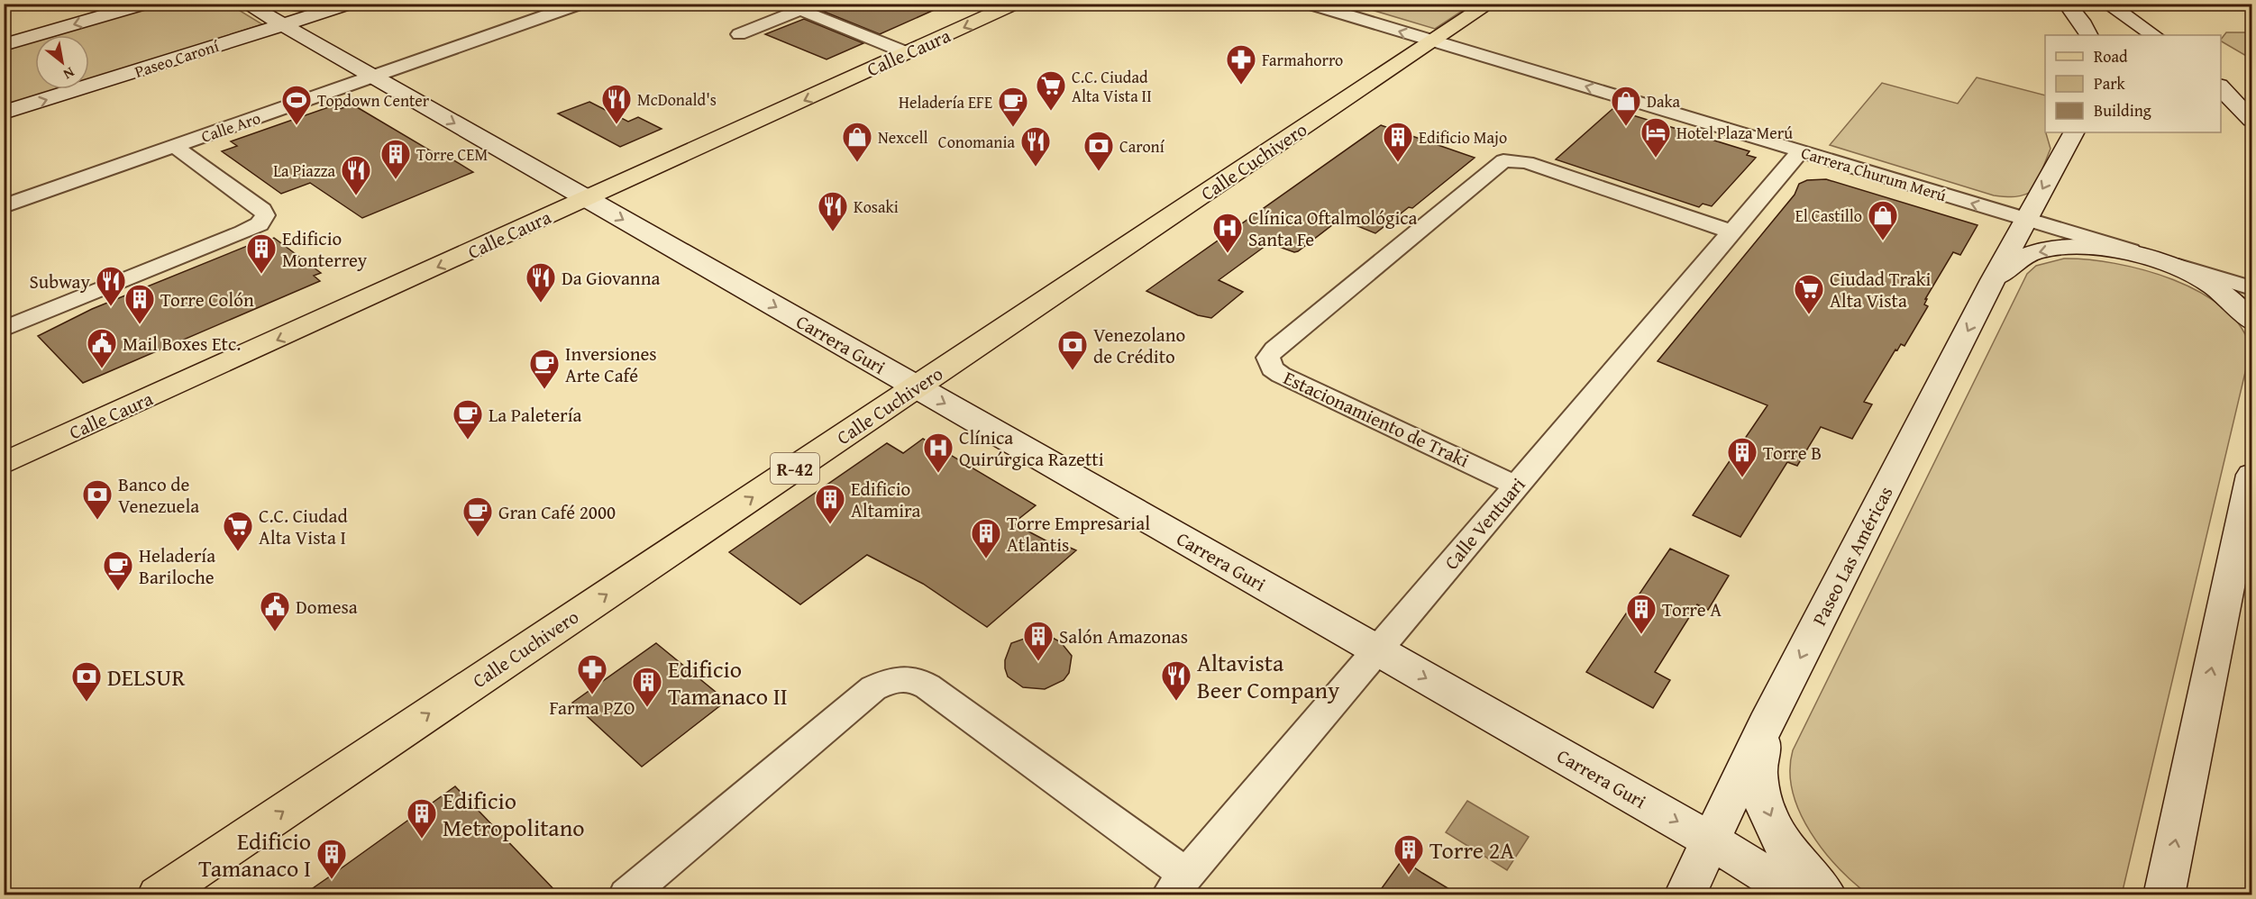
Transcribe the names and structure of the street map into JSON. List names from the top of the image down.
{
  "streets": {
    "main road": ["Calle Caura", "Calle Cuchivero", "R-42"],
    "street": [
      "Paseo Caroní",
      "Calle Aro",
      "Carrera Churum Merú",
      "Carrera Guri",
      "Estacionamiento de Traki",
      "Calle Ventuari",
      "Paseo Las Américas"
    ]
  },
  "crossings": [
    ["Calle Caura", "Carrera Guri"],
    ["Paseo Caroní", "Carrera Guri"],
    ["Calle Aro", "Carrera Guri"],
    ["Calle Cuchivero", "Carrera Churum Merú"],
    ["Calle Cuchivero", "Carrera Guri"],
    ["Calle Cuchivero", "R-42"],
    ["Carrera Churum Merú", "R-42"],
    ["Carrera Churum Merú", "Calle Ventuari"],
    ["Carrera Churum Merú", "Paseo Las Américas"],
    ["Carrera Guri", "Calle Ventuari"],
    ["Carrera Guri", "Paseo Las Américas"],
    ["Estacionamiento de Traki", "Calle Ventuari"]
  ],
  "one_way": [
    "Calle Caura",
    "Calle Cuchivero",
    "Carrera Churum Merú",
    "Carrera Guri",
    "Paseo Las Américas"
  ],
  "places": {
    "pharmacy": ["Farmahorro", "Farma PZO"],
    "supermarket": ["C.C. Ciudad Alta Vista II", "Ciudad Traki Alta Vista", "C.C. Ciudad Alta Vista I"],
    "restaurant": [
      "McDonald's",
      "Conomania",
      "La Piazza",
      "Kosaki",
      "Da Giovanna",
      "Subway",
      "Altavista Beer Company"
    ],
    "sports": ["Topdown Center"],
    "shop": ["Daka", "Nexcell", "El Castillo"],
    "cafe": [
      "Heladería EFE",
      "Inversiones Arte Café",
      "La Paletería",
      "Gran Café 2000",
      "Heladería Bariloche"
    ],
    "hotel": ["Hotel Plaza Merú"],
    "building": [
      "Edificio Majo",
      "Torre CEM",
      "Edificio Monterrey",
      "Torre Colón",
      "Torre B",
      "Edificio Altamira",
      "Torre Empresarial Atlantis",
      "Torre A",
      "Salón Amazonas",
      "Edificio Tamanaco II",
      "Edificio Metropolitano",
      "Torre 2A",
      "Edificio Tamanaco I"
    ],
    "bank": [
      "Caroní",
      "Venezolano de Crédito",
      "Banco de Venezuela",
      "DELSUR"
    ],
    "hospital": ["Clínica Oftalmológica Santa Fe", "Clínica Quirúrgica Razetti"],
    "public building": ["Mail Boxes Etc.", "Domesa"]
  },
  "legend": ["Road", "Park", "Building"],
  "north": "bottom right"
}
